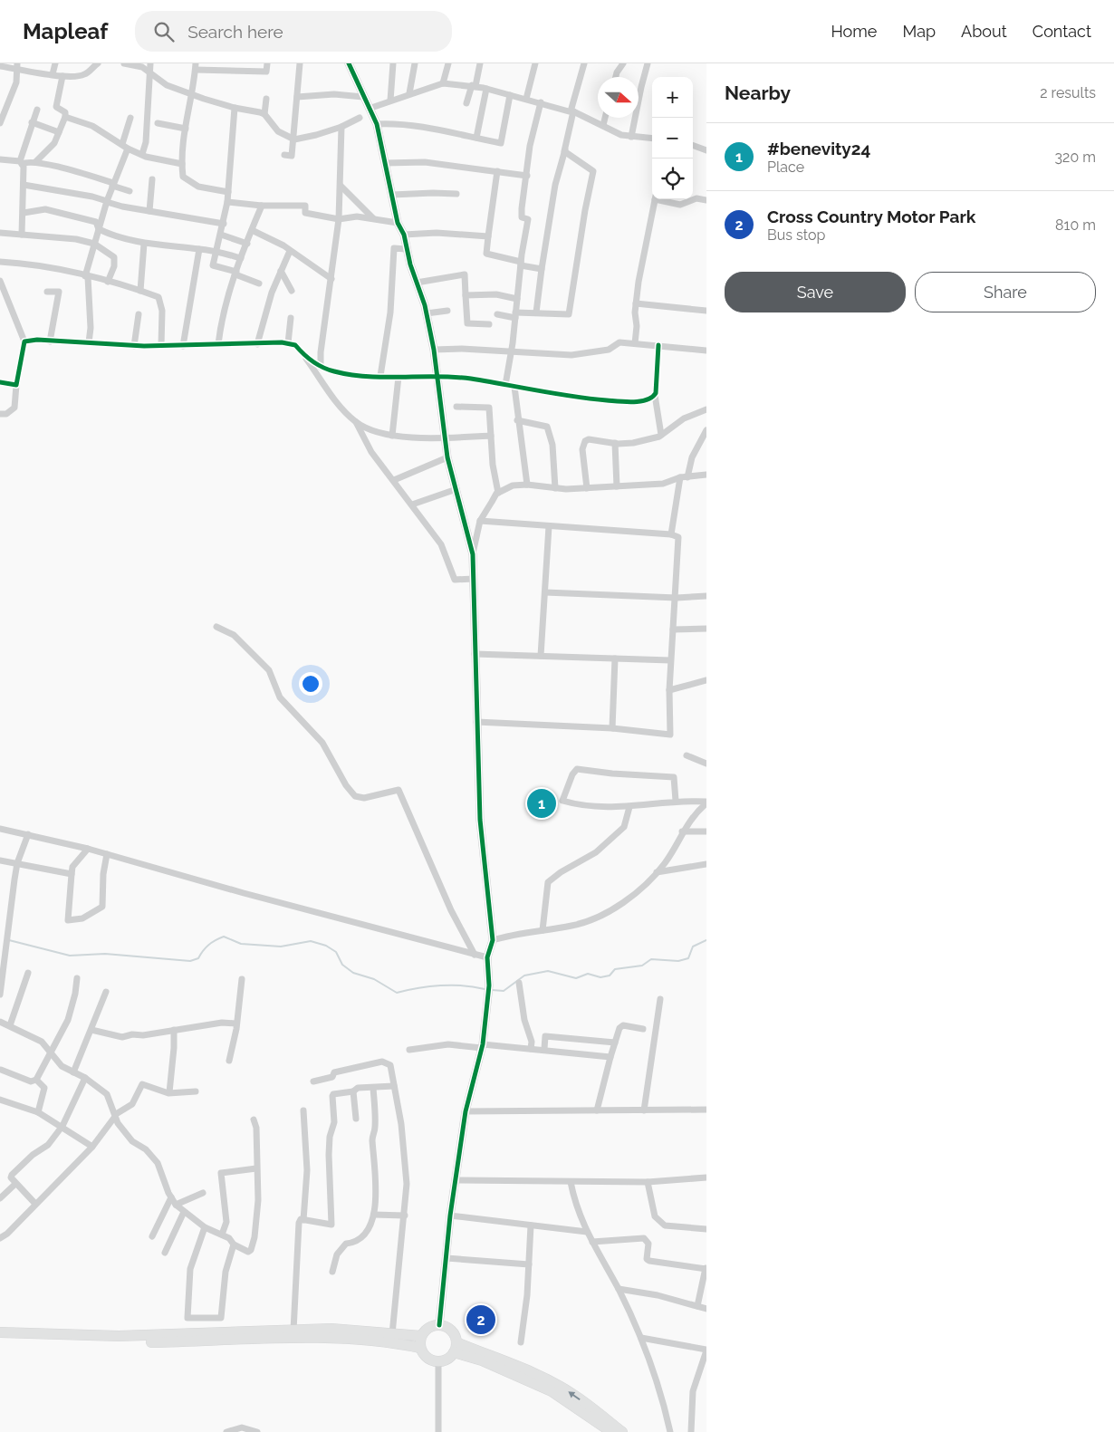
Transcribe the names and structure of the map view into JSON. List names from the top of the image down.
{
  "north": "right",
  "page": {
    "header": "Mapleaf",
    "search": "Search here",
    "nav": [
      "Home",
      "Map",
      "About",
      "Contact"
    ],
    "heading": ["Nearby", "2 results"],
    "map_buttons": ["+", "−"],
    "list": [
      {
        "mark": "1",
        "name": "#benevity24",
        "note": "Place",
        "value": "320 m"
      },
      {
        "mark": "2",
        "name": "Cross Country Motor Park",
        "note": "Bus stop",
        "value": "810 m"
      }
    ],
    "buttons": ["Save", "Share"],
    "pins": ["1", "2"]
  }
}
